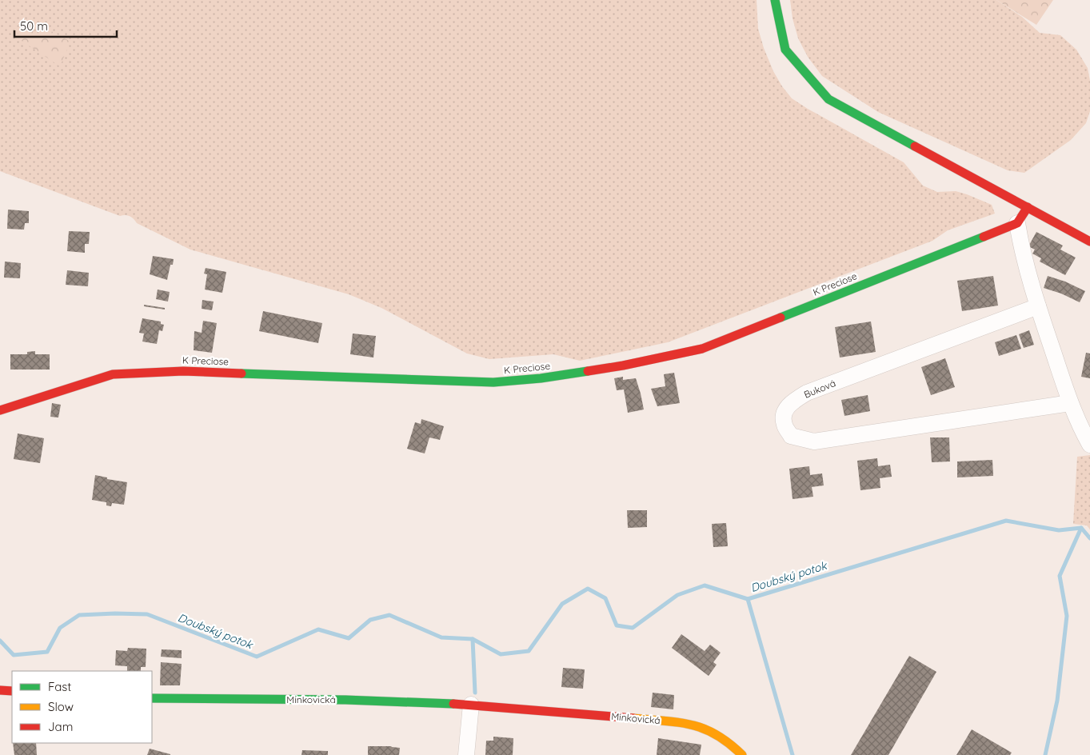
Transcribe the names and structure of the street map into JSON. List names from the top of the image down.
{
  "streets": {
    "street": ["K Preciose", "Buková", "Minkovická"]
  },
  "water": ["Doubský potok"],
  "legend": ["Fast", "Slow", "Jam"],
  "scale_bar": "50 m"
}
